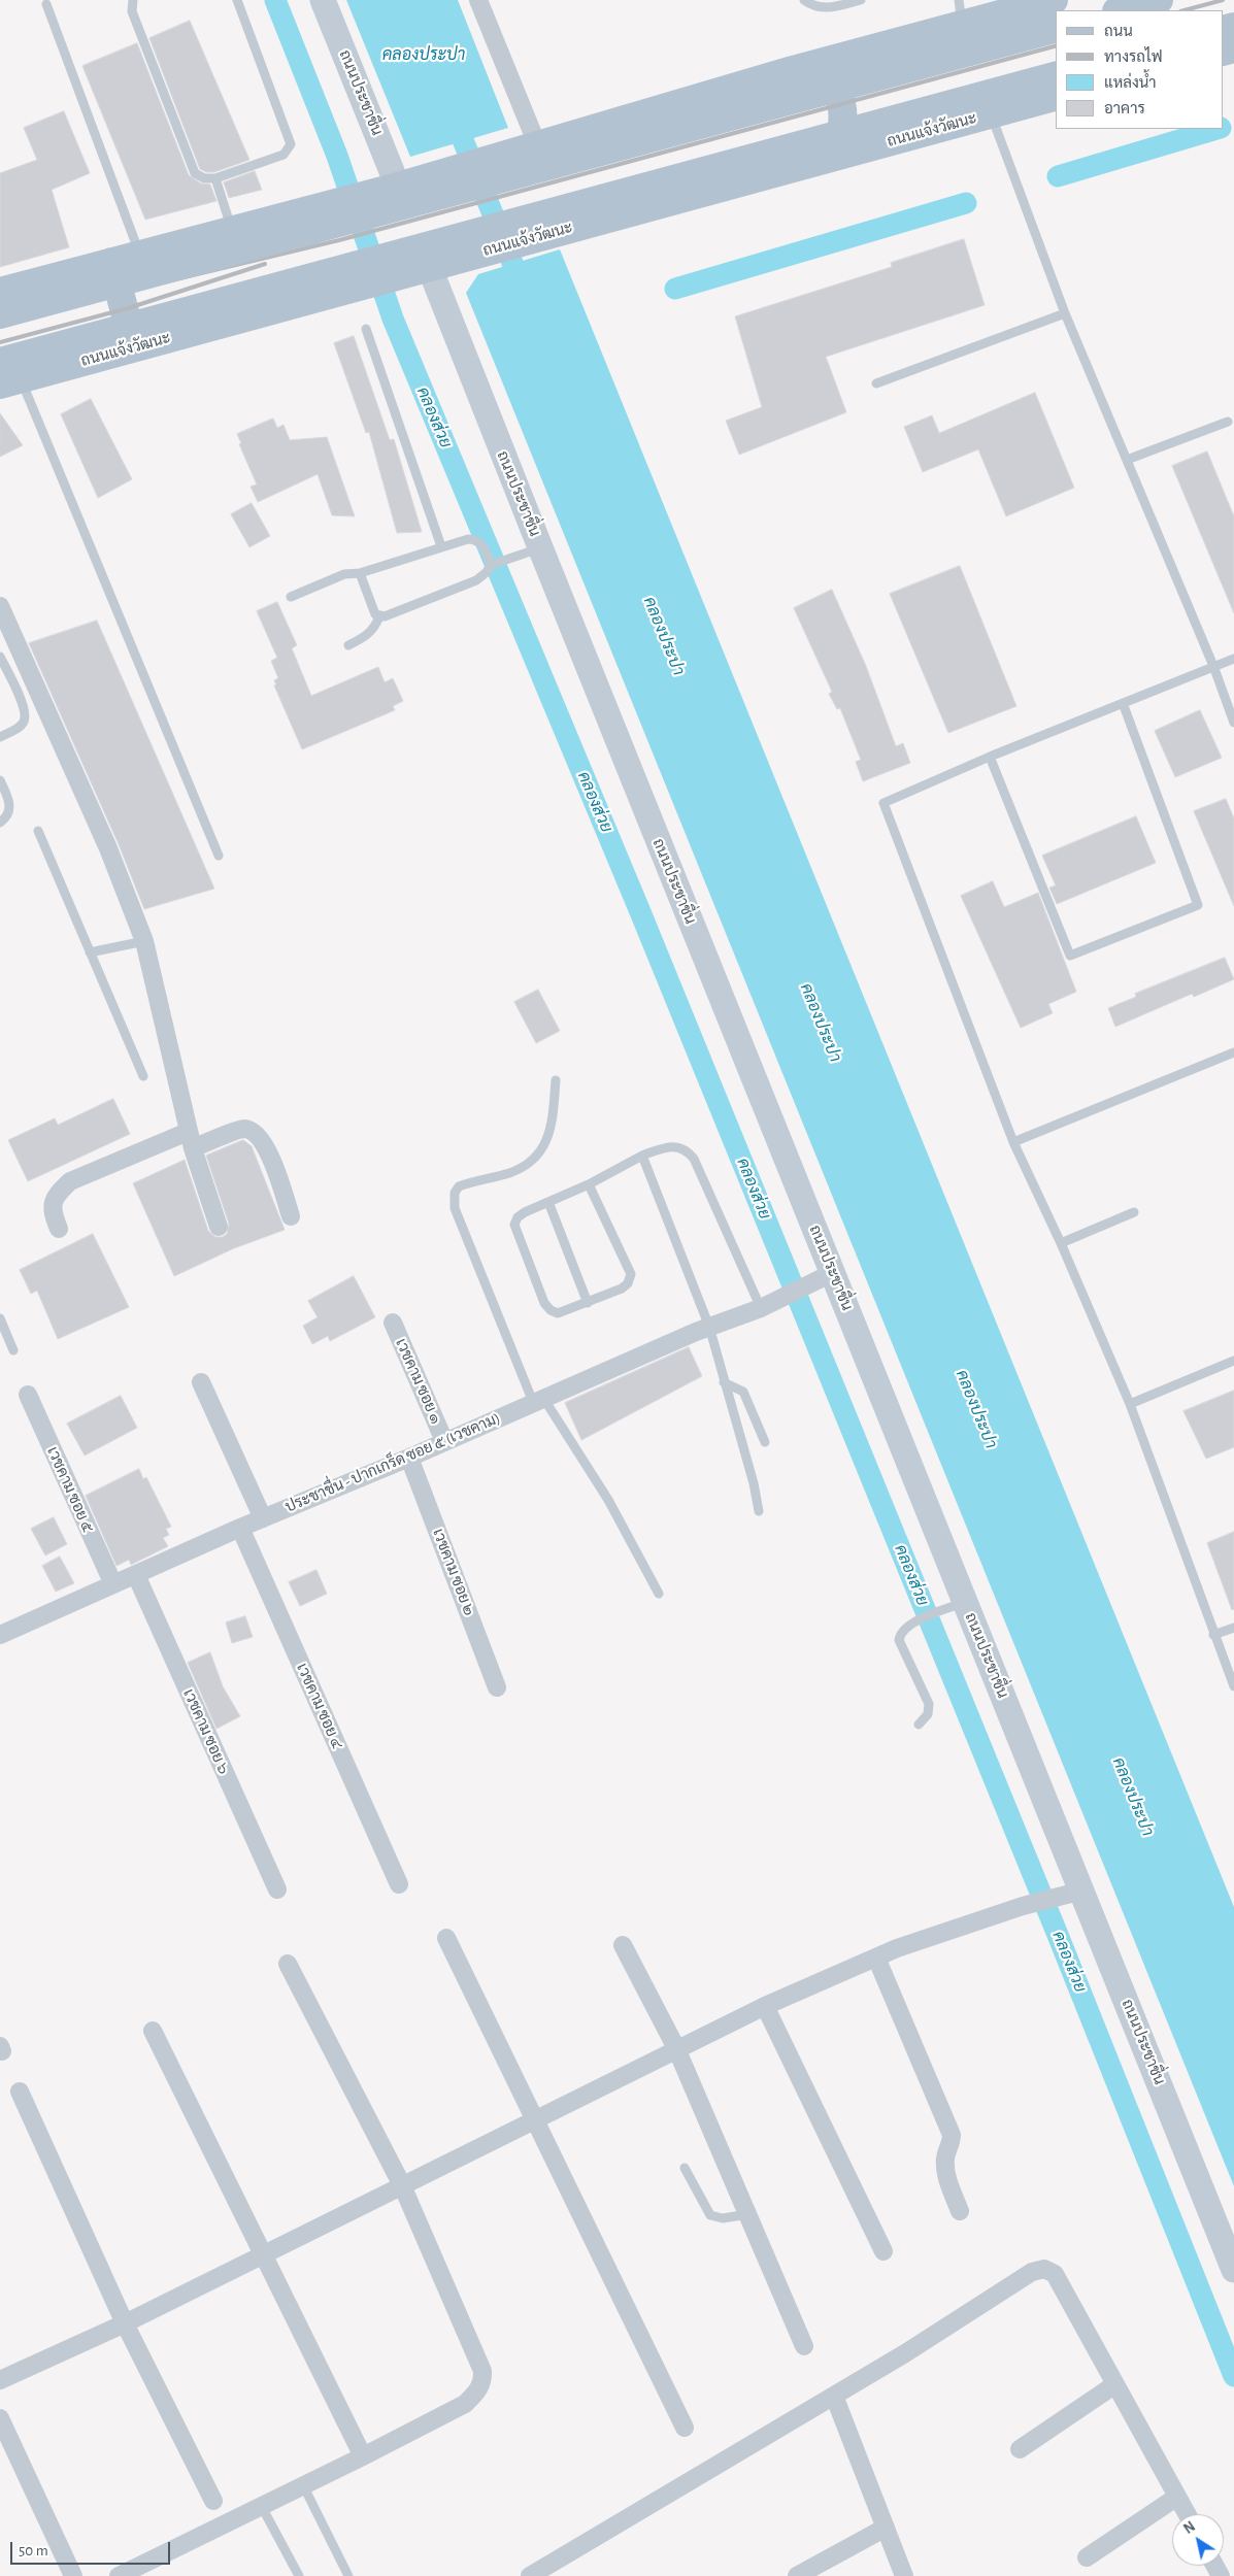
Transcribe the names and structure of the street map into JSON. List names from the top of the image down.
{
  "streets": {
    "main road": ["ถนนประชาชื่น", "ถนนแจ้งวัฒนะ"],
    "street": [
      "เวชคาม ซอย ๑",
      "ประชาชื่น - ปากเกร็ด ซอย ๕ (เวชคาม)",
      "เวชคาม ซอย ๕",
      "เวชคาม ซอย ๒",
      "เวชคาม ซอย ๔",
      "เวชคาม ซอย ๖"
    ]
  },
  "crossings": [
    ["ถนนประชาชื่น", "ถนนแจ้งวัฒนะ"],
    ["ถนนประชาชื่น", "ประชาชื่น - ปากเกร็ด ซอย ๕ (เวชคาม)"],
    ["เวชคาม ซอย ๑", "ประชาชื่น - ปากเกร็ด ซอย ๕ (เวชคาม)"],
    ["ประชาชื่น - ปากเกร็ด ซอย ๕ (เวชคาม)", "เวชคาม ซอย ๕"],
    ["ประชาชื่น - ปากเกร็ด ซอย ๕ (เวชคาม)", "เวชคาม ซอย ๒"],
    ["ประชาชื่น - ปากเกร็ด ซอย ๕ (เวชคาม)", "เวชคาม ซอย ๔"],
    ["ประชาชื่น - ปากเกร็ด ซอย ๕ (เวชคาม)", "เวชคาม ซอย ๖"]
  ],
  "water": ["คลองประปา", "คลองส่วย"],
  "legend": [
    "ถนน",
    "ทางรถไฟ",
    "แหล่งน้ำ",
    "อาคาร"
  ],
  "scale_bar": "50 m",
  "north": "top left"
}
